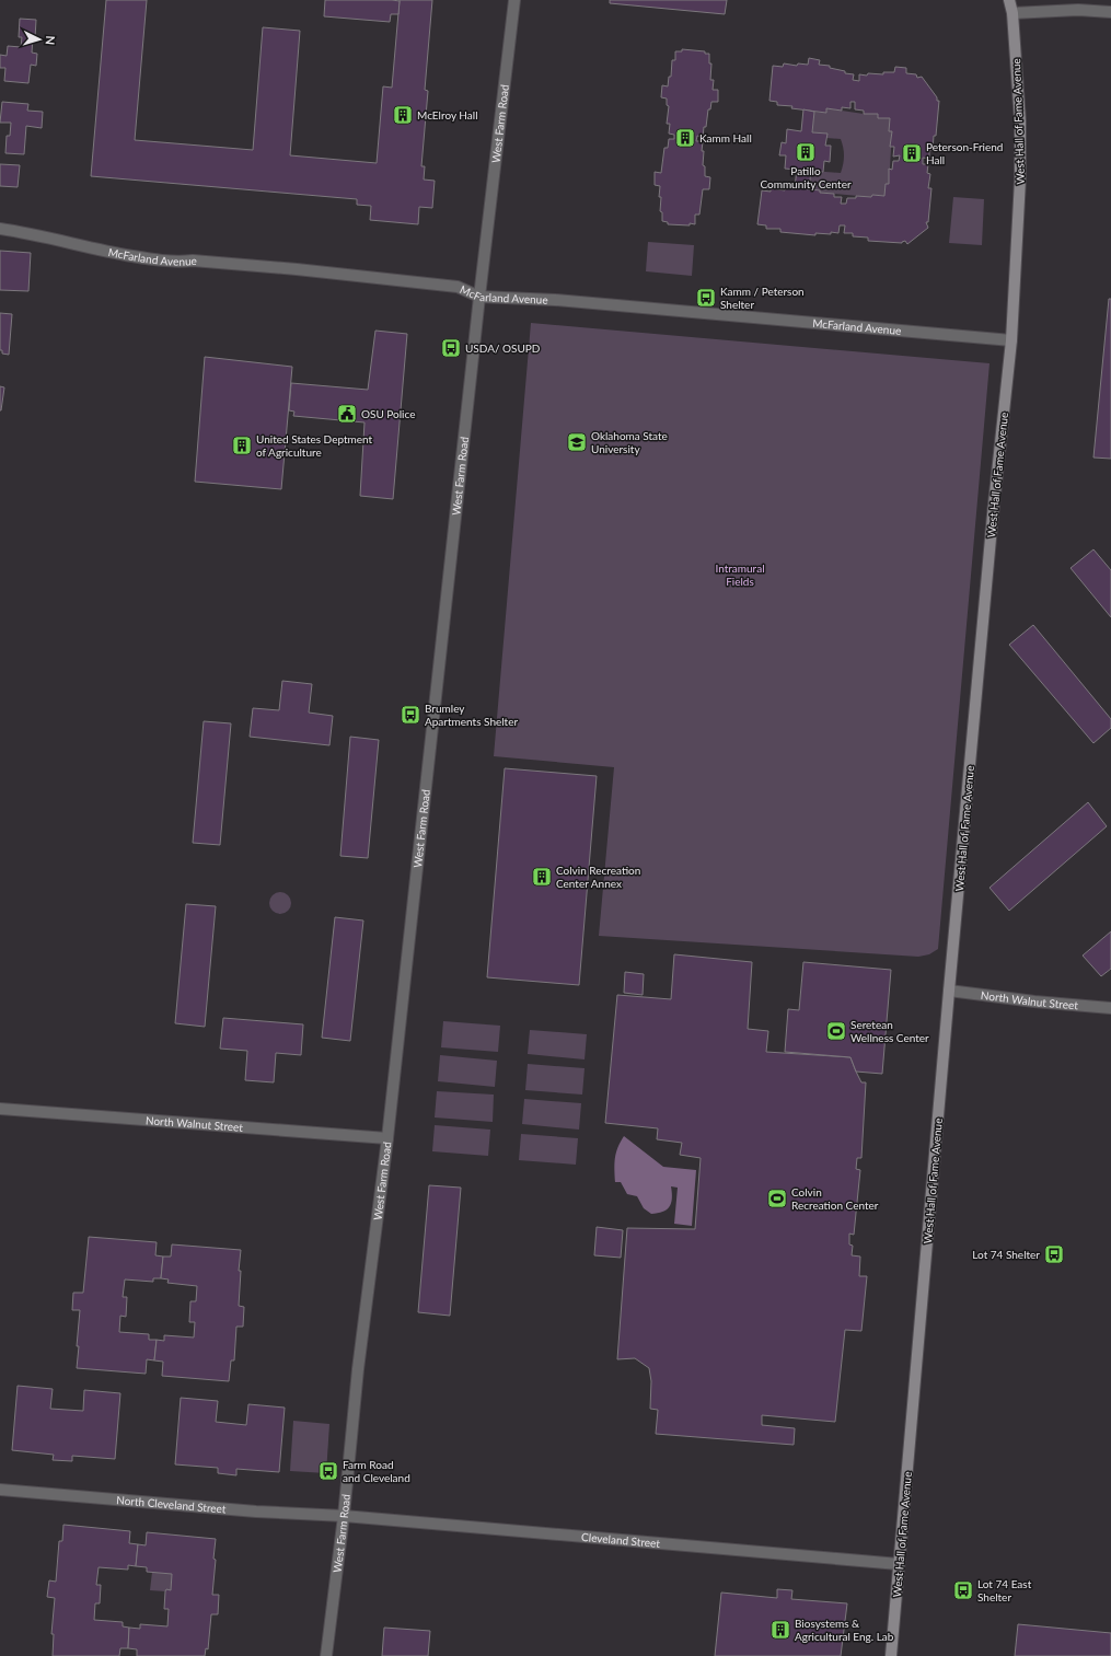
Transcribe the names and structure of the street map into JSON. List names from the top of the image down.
{
  "streets": {
    "main road": ["West Hall of Fame Avenue"],
    "street": [
      "West Farm Road",
      "McFarland Avenue",
      "North Walnut Street",
      "North Cleveland Street",
      "Cleveland Street"
    ]
  },
  "crossings": [
    ["West Hall of Fame Avenue", "McFarland Avenue"],
    ["West Hall of Fame Avenue", "North Walnut Street"],
    ["West Hall of Fame Avenue", "Cleveland Street"],
    ["West Farm Road", "McFarland Avenue"],
    ["West Farm Road", "North Walnut Street"],
    ["West Farm Road", "North Cleveland Street"],
    ["West Farm Road", "Cleveland Street"],
    ["North Cleveland Street", "Cleveland Street"]
  ],
  "parks": ["Intramural Fields"],
  "places": {
    "building": [
      "McElroy Hall",
      "Kamm Hall",
      "Patillo Community Center",
      "Peterson-Friend Hall",
      "United States Deptment of Agriculture",
      "Colvin Recreation Center Annex",
      "Biosystems & Agricultural Eng. Lab"
    ],
    "bus stop": [
      "Kamm / Peterson Shelter",
      "USDA/ OSUPD",
      "Brumley Apartments Shelter",
      "Lot 74 Shelter",
      "Farm Road and Cleveland",
      "Lot 74 East Shelter"
    ],
    "public building": ["OSU Police"],
    "school or university": ["Oklahoma State University"],
    "sports": ["Seretean Wellness Center", "Colvin Recreation Center"]
  },
  "north": "right"
}
